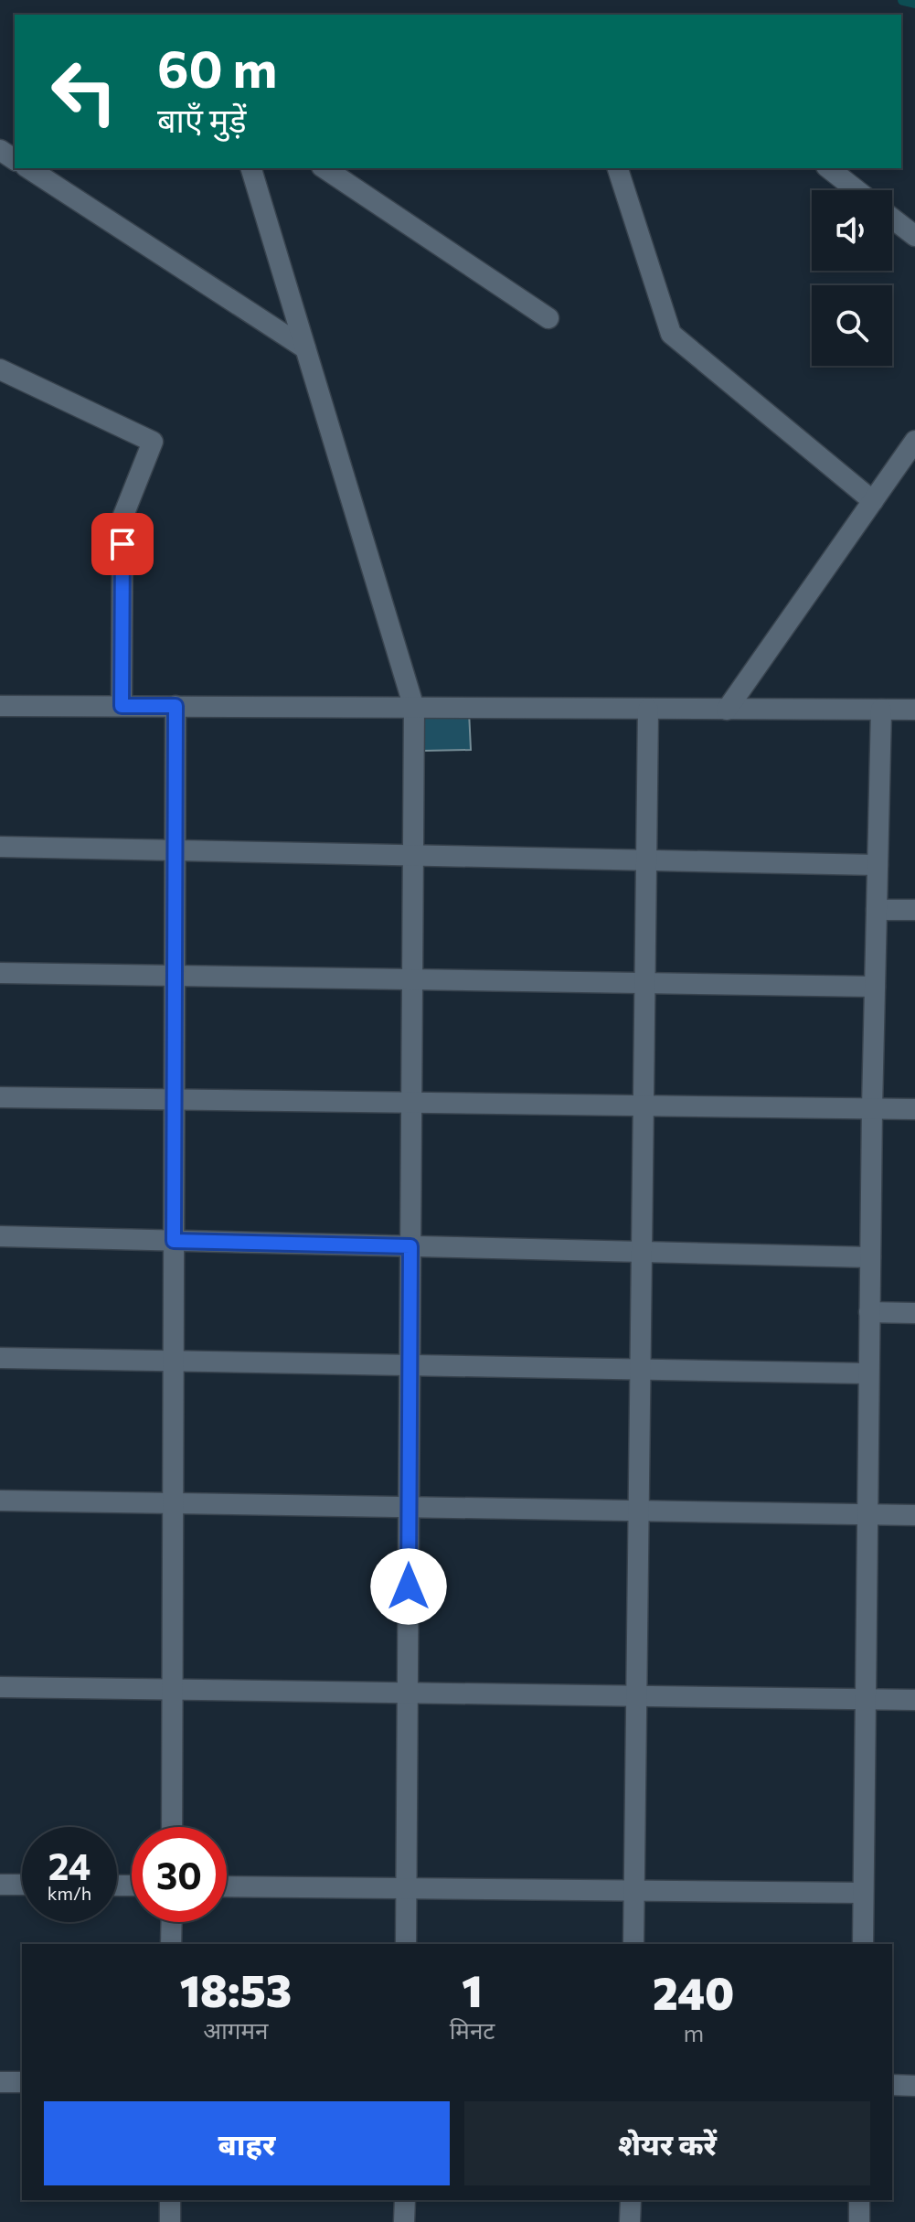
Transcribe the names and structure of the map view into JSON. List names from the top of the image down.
{
  "page": {
    "turn": ["60 m", "बाएँ मुड़ें"],
    "speed": "24 km/h",
    "limit": "30",
    "eta": [
      "18:53",
      "आगमन",
      "1",
      "मिनट",
      "240",
      "m"
    ],
    "buttons": ["बाहर", "शेयर करें"]
  }
}
